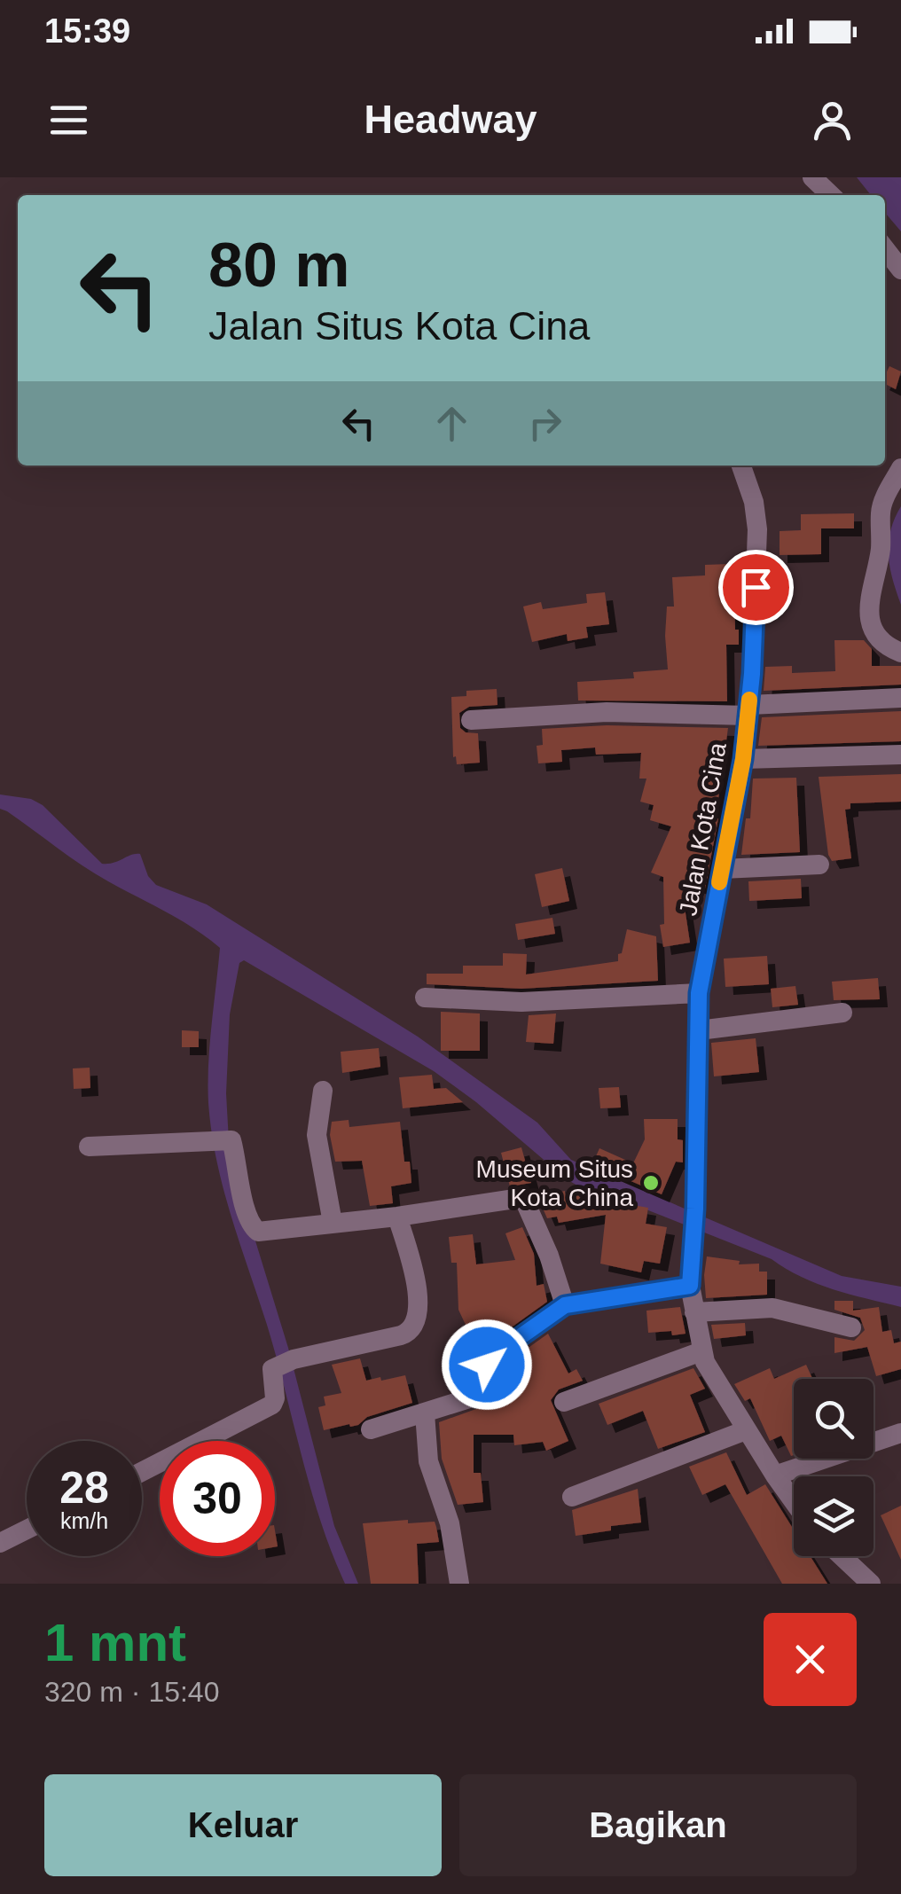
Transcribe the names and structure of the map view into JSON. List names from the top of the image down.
{
  "streets": {
    "street": ["Jalan Kota Cina"]
  },
  "places": ["Museum Situs Kota China"],
  "page": {
    "status": "15:39",
    "header": "Headway",
    "turn": ["80 m", "Jalan Situs Kota Cina"],
    "speed": "28 km/h",
    "limit": "30",
    "heading": ["1 mnt", "320 m · 15:40"],
    "buttons": ["Keluar", "Bagikan"]
  }
}
